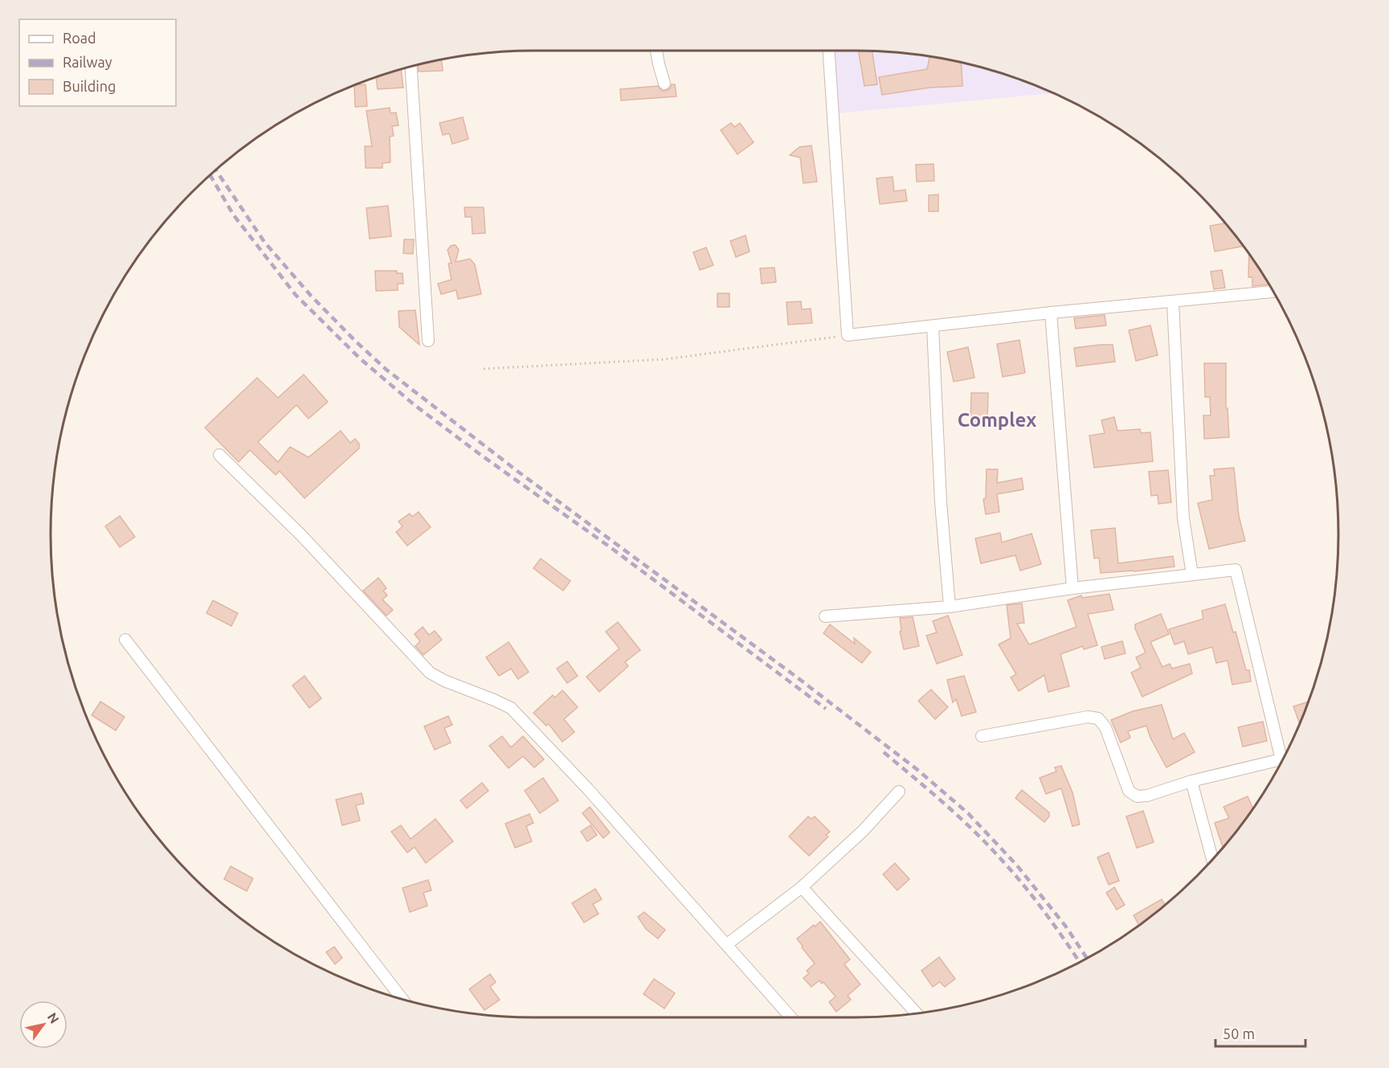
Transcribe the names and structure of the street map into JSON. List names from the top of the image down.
{
  "districts": ["Complex"],
  "legend": ["Road", "Railway", "Building"],
  "scale_bar": "50 m",
  "north": "top right"
}
